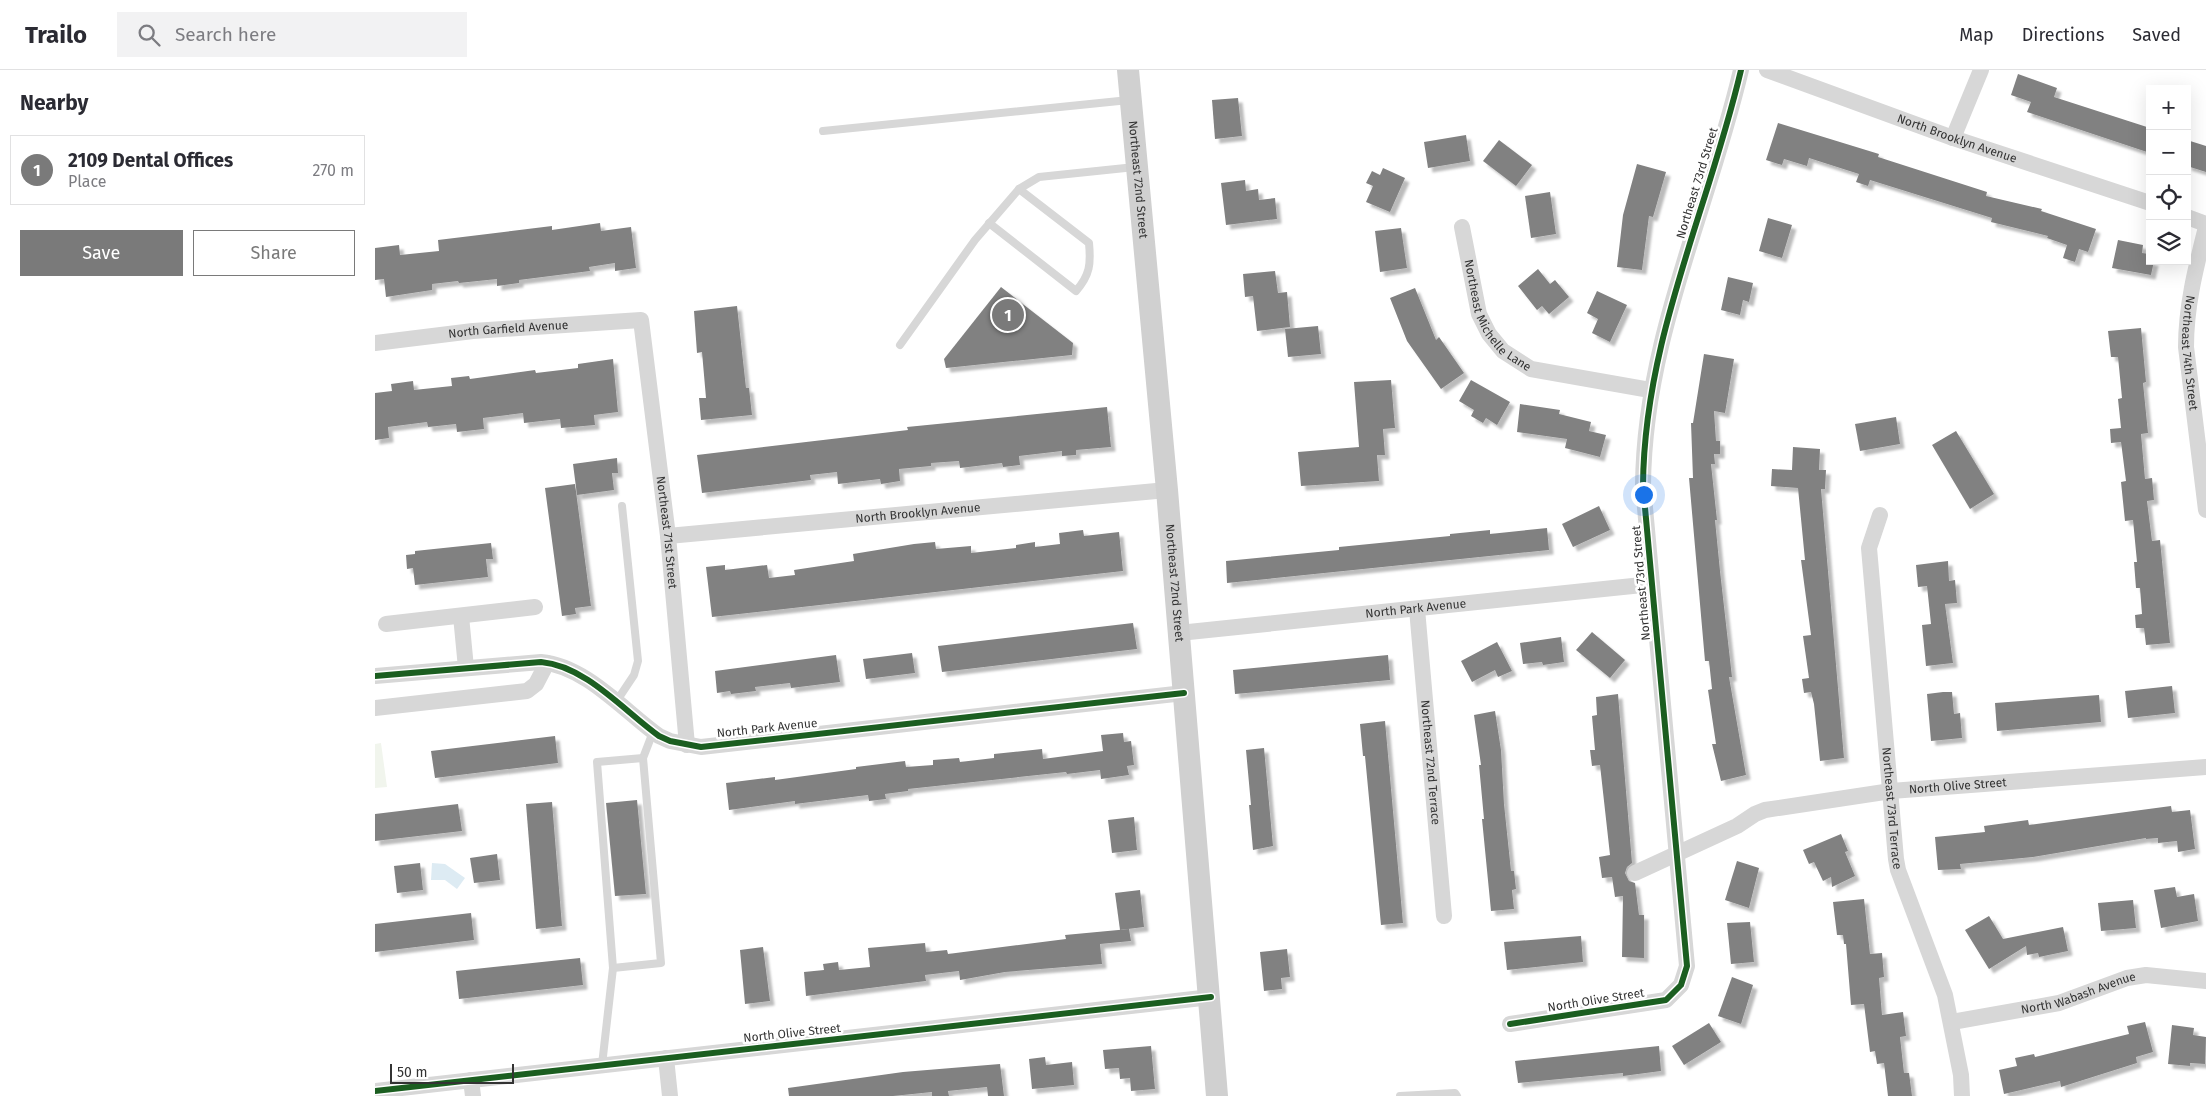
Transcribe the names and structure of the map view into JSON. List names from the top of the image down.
{
  "streets": {
    "main road": ["Northeast 72nd Street"],
    "street": [
      "North Brooklyn Avenue",
      "Northeast 73rd Street",
      "Northeast Michelle Lane",
      "North Garfield Avenue",
      "Northeast 74th Street",
      "Northeast 71st Street",
      "North Park Avenue",
      "Northeast 72nd Terrace",
      "North Olive Street",
      "Northeast 73rd Terrace",
      "North Wabash Avenue"
    ]
  },
  "crossings": [
    ["North Brooklyn Avenue", "Northeast 72nd Street"],
    ["North Brooklyn Avenue", "Northeast 71st Street"],
    ["Northeast 72nd Street", "North Park Avenue"],
    ["Northeast 72nd Street", "North Olive Street"],
    ["Northeast 73rd Street", "Northeast Michelle Lane"],
    ["Northeast 73rd Street", "North Park Avenue"],
    ["Northeast 73rd Street", "North Olive Street"],
    ["North Garfield Avenue", "Northeast 71st Street"],
    ["Northeast 71st Street", "North Park Avenue"],
    ["North Park Avenue", "Northeast 72nd Terrace"],
    ["North Olive Street", "Northeast 73rd Terrace"],
    ["Northeast 73rd Terrace", "North Wabash Avenue"]
  ],
  "scale_bar": "50 m",
  "page": {
    "header": "Trailo",
    "search": "Search here",
    "nav": ["Map", "Directions", "Saved"],
    "heading": "Nearby",
    "map_buttons": ["+", "−"],
    "list": [
      {
        "mark": "1",
        "name": "2109 Dental Offices",
        "note": "Place",
        "value": "270 m"
      }
    ],
    "buttons": ["Save", "Share"],
    "pins": "1",
    "scale": "50 m"
  }
}
